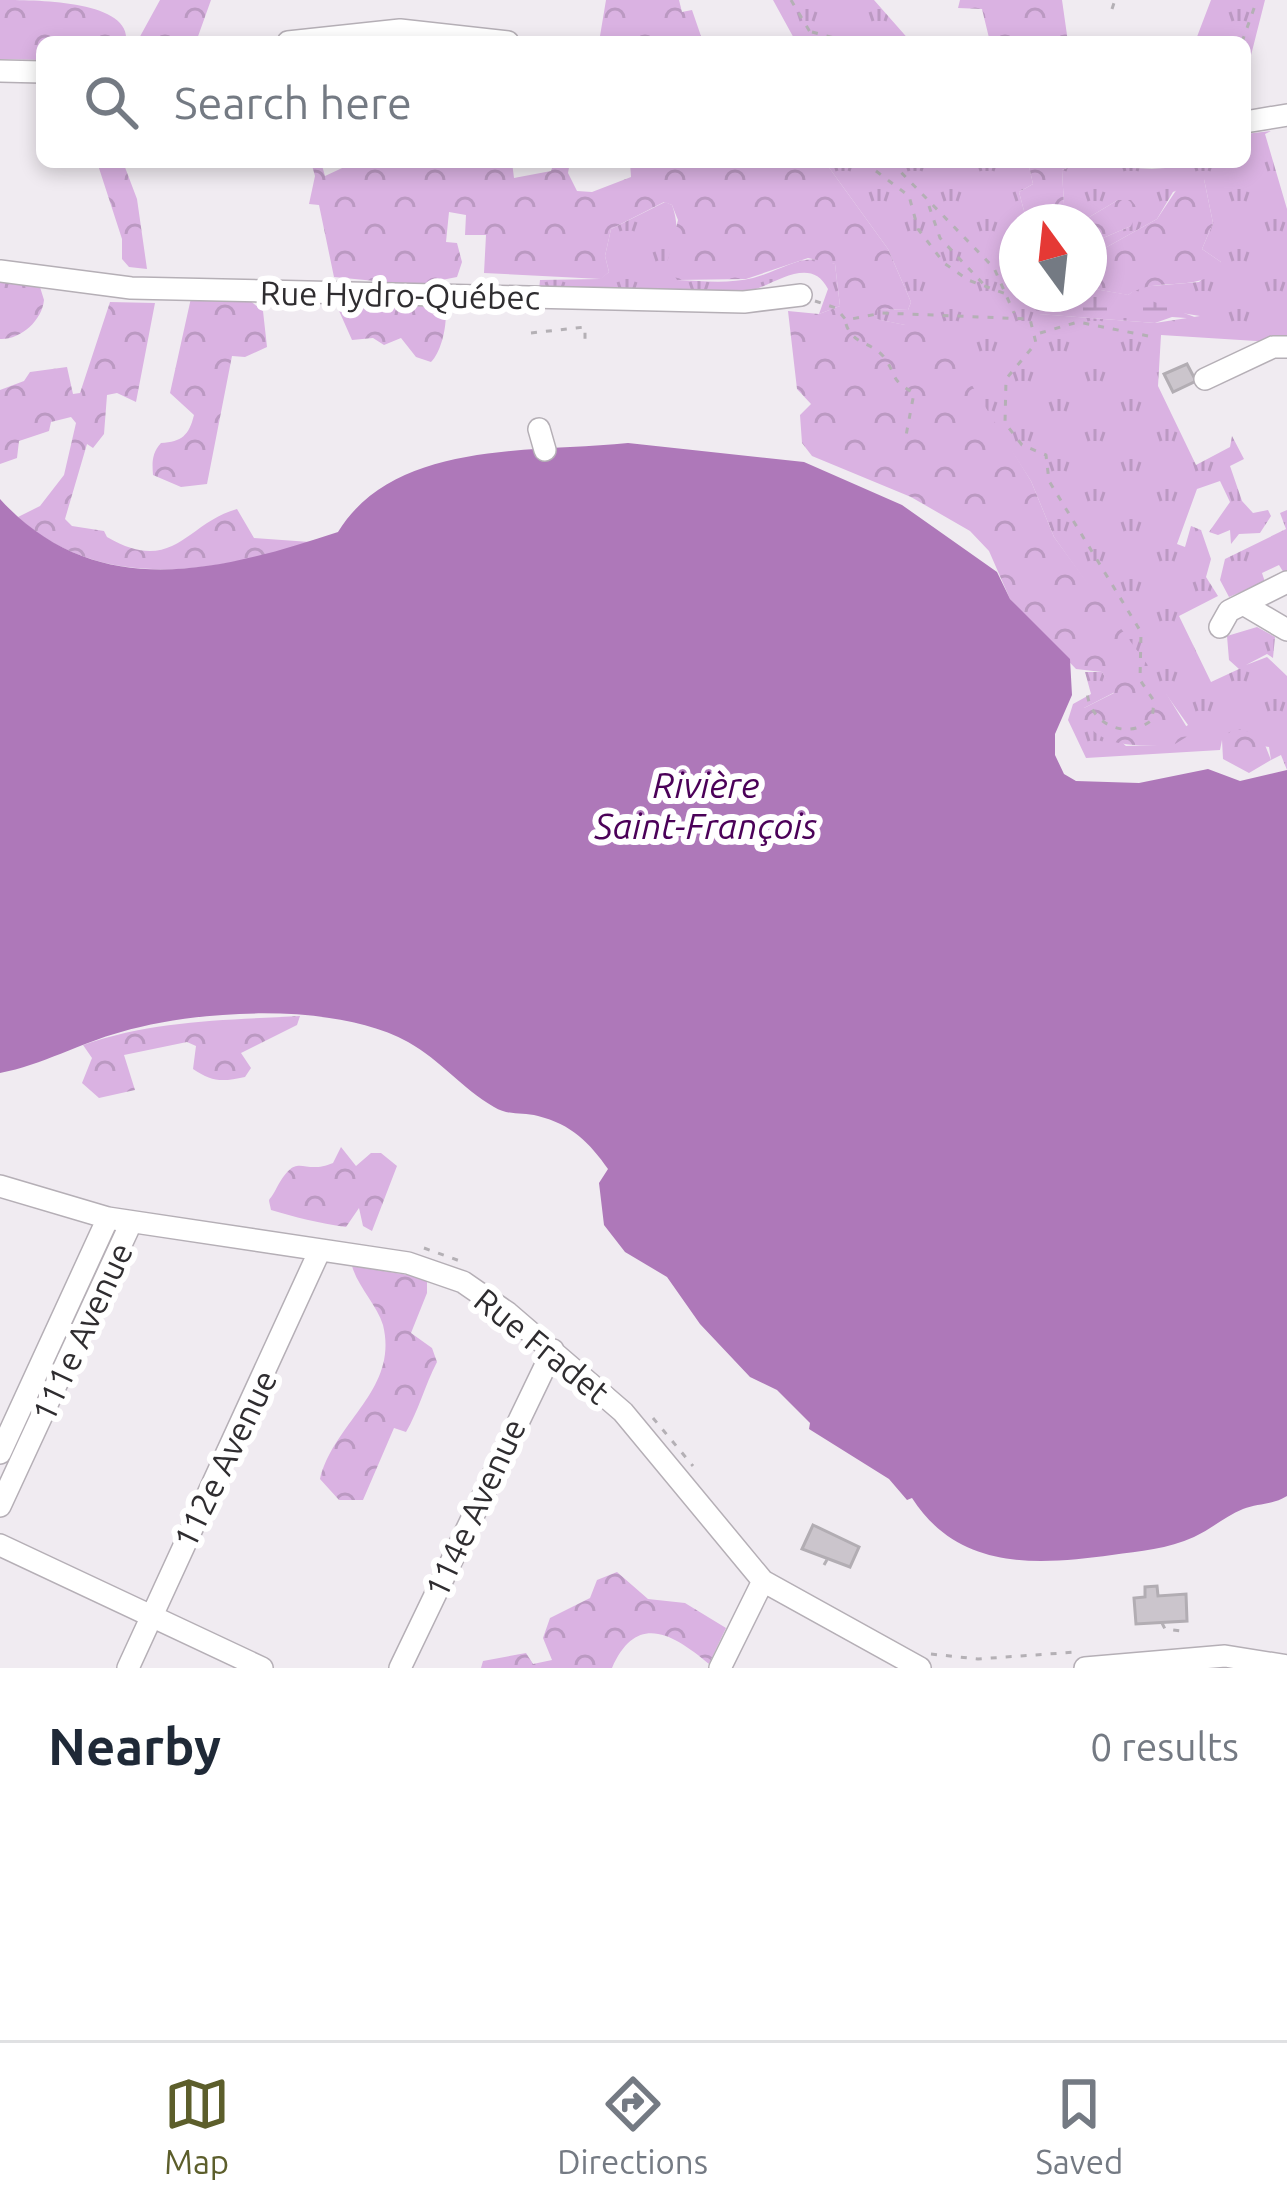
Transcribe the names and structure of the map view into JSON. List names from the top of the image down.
{
  "streets": {
    "street": [
      "Rue Hydro-Québec",
      "111e Avenue",
      "Rue Fradet",
      "112e Avenue",
      "114e Avenue"
    ]
  },
  "crossings": [
    ["111e Avenue", "Rue Fradet"],
    ["Rue Fradet", "112e Avenue"],
    ["Rue Fradet", "114e Avenue"]
  ],
  "water": ["Rivière Saint-François"],
  "north": "top",
  "page": {
    "search": "Search here",
    "heading": ["Nearby", "0 results"],
    "nav": ["Map", "Directions", "Saved"]
  }
}
